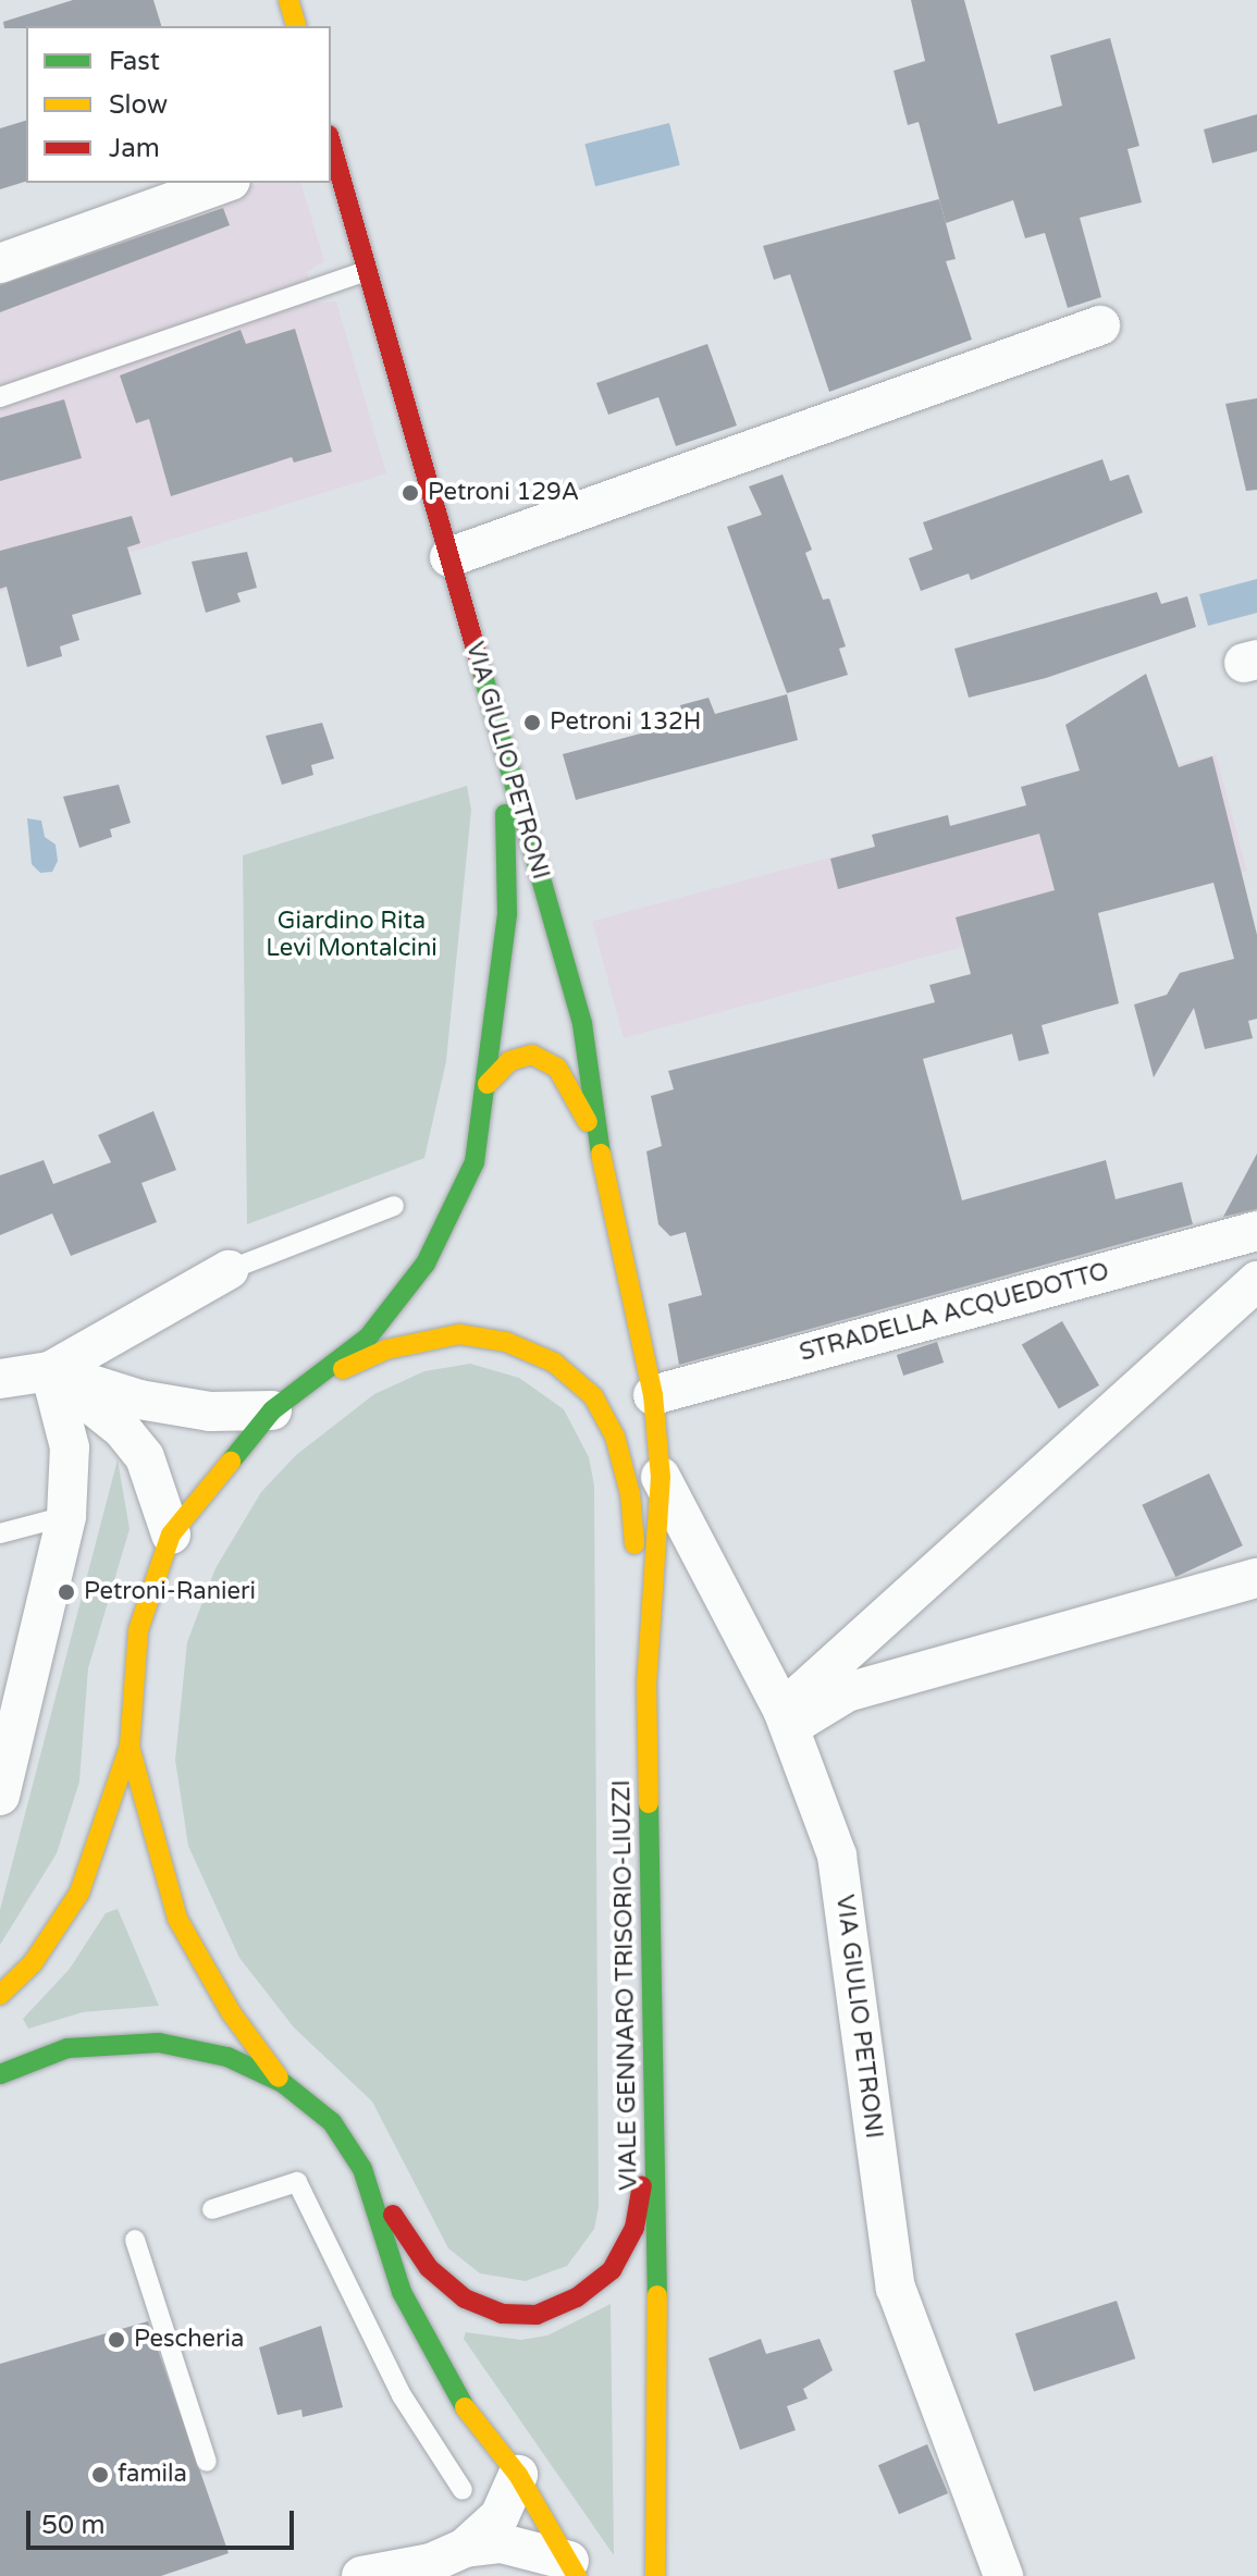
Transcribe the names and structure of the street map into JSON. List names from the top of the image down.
{
  "streets": {
    "main road": ["VIA GIULIO PETRONI", "VIALE GENNARO TRISORIO-LIUZZI"],
    "street": ["STRADELLA ACQUEDOTTO"]
  },
  "crossings": [
    ["VIA GIULIO PETRONI", "STRADELLA ACQUEDOTTO"],
    ["VIA GIULIO PETRONI", "VIALE GENNARO TRISORIO-LIUZZI"],
    ["STRADELLA ACQUEDOTTO", "VIALE GENNARO TRISORIO-LIUZZI"]
  ],
  "parks": ["Giardino Rita Levi Montalcini"],
  "places": [
    "Petroni 129A",
    "Petroni 132H",
    "Petroni-Ranieri",
    "Pescheria",
    "famila"
  ],
  "legend": ["Fast", "Slow", "Jam"],
  "scale_bar": "50 m"
}
